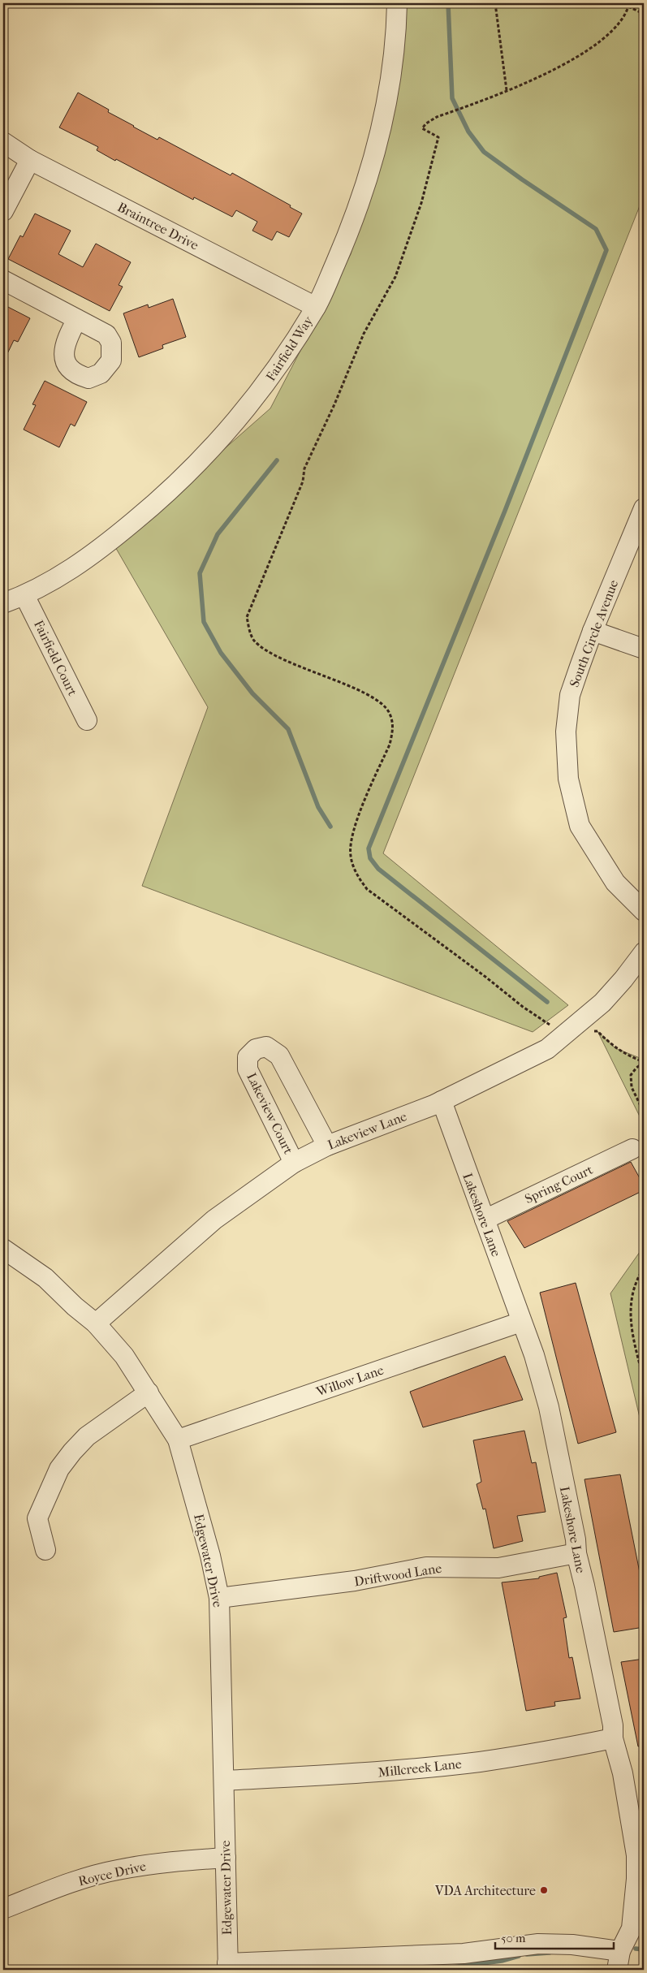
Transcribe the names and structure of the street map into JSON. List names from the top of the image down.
{
  "streets": {
    "street": [
      "Braintree Drive",
      "Fairfield Way",
      "South Circle Avenue",
      "Fairfield Court",
      "Lakeview Court",
      "Lakeview Lane",
      "Spring Court",
      "Lakeshore Lane",
      "Willow Lane",
      "Edgewater Drive",
      "Driftwood Lane",
      "Millcreek Lane",
      "Royce Drive"
    ]
  },
  "crossings": [
    ["Braintree Drive", "Fairfield Way"],
    ["Fairfield Way", "Fairfield Court"],
    ["Lakeview Court", "Lakeview Lane"],
    ["Lakeview Lane", "Lakeshore Lane"],
    ["Lakeview Lane", "Edgewater Drive"],
    ["Spring Court", "Lakeshore Lane"],
    ["Lakeshore Lane", "Willow Lane"],
    ["Lakeshore Lane", "Driftwood Lane"],
    ["Lakeshore Lane", "Millcreek Lane"],
    ["Willow Lane", "Edgewater Drive"],
    ["Edgewater Drive", "Driftwood Lane"],
    ["Edgewater Drive", "Millcreek Lane"],
    ["Edgewater Drive", "Royce Drive"]
  ],
  "places": ["VDA Architecture"],
  "scale_bar": "50 m"
}
